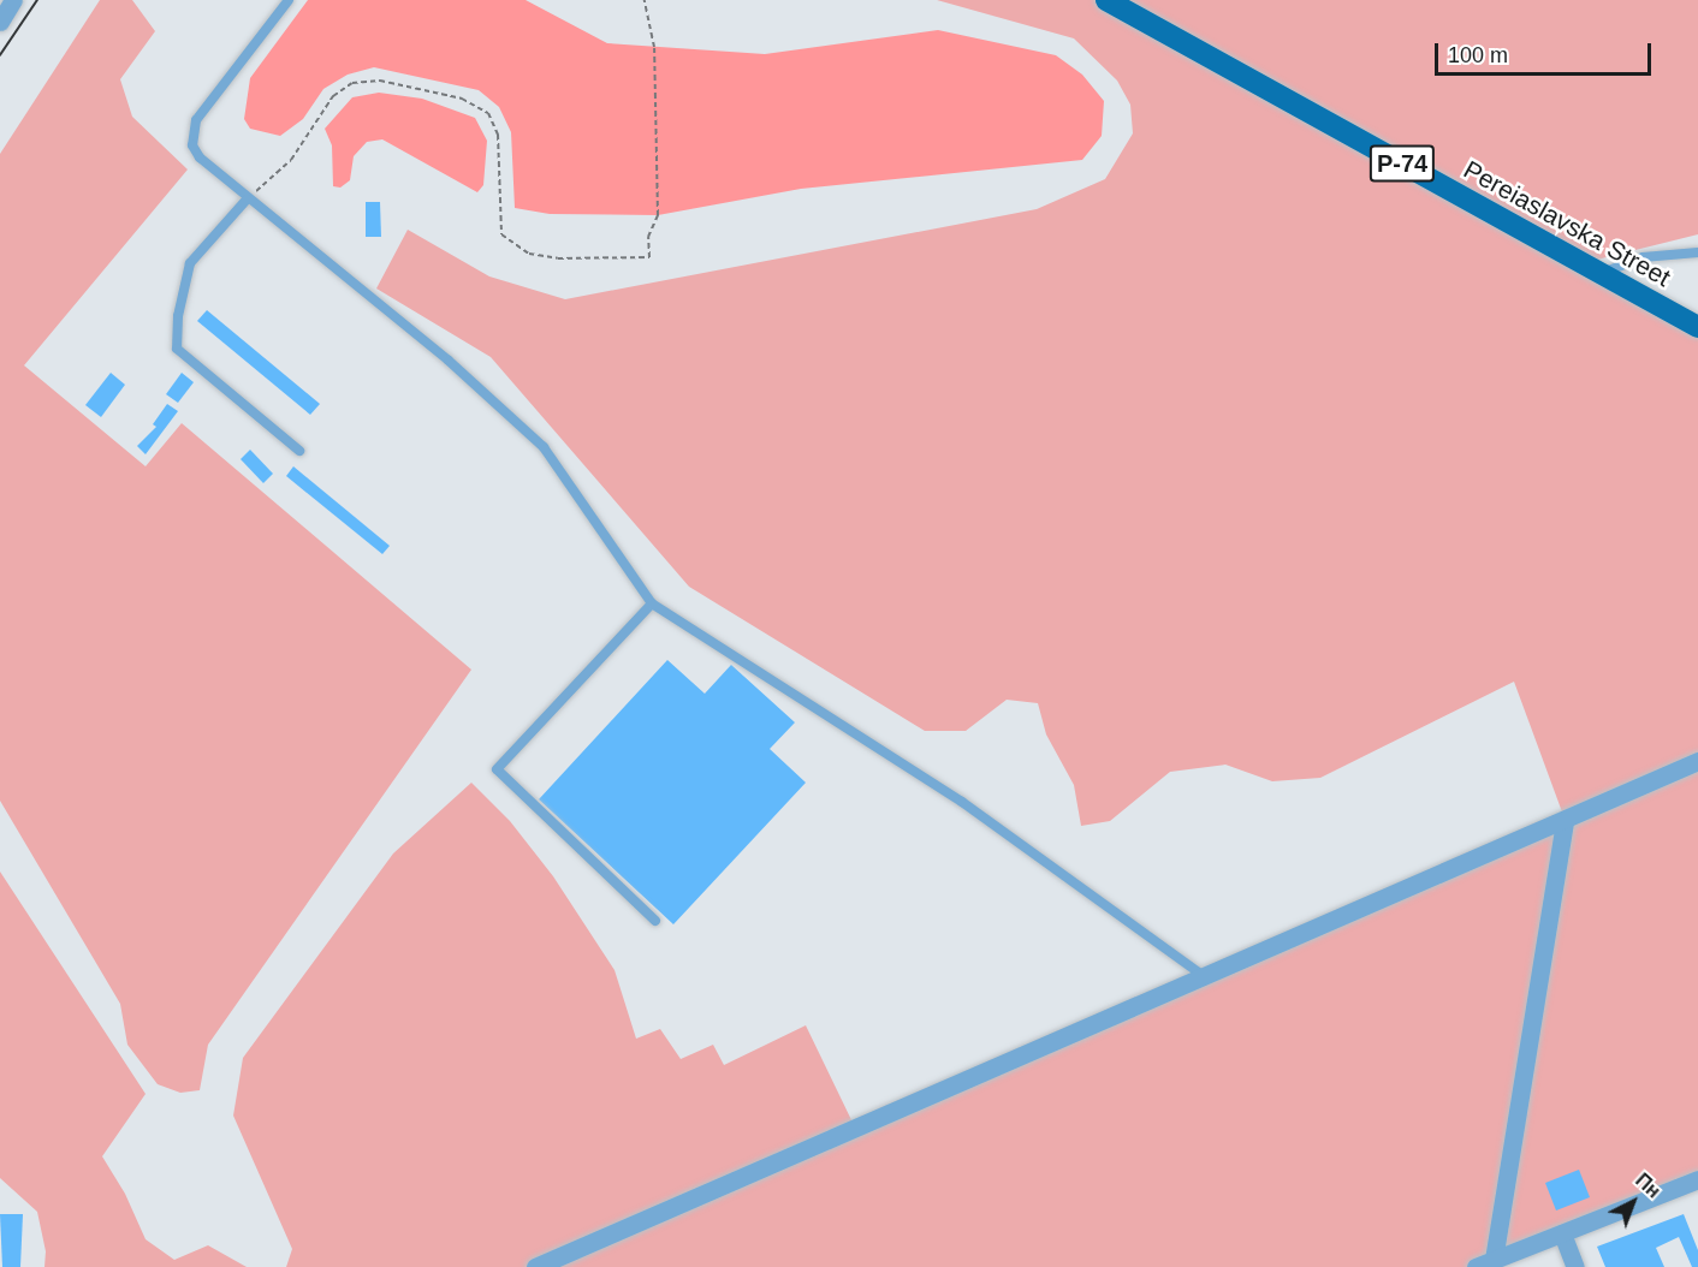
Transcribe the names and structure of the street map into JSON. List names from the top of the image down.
{
  "streets": {
    "main road": ["Р-74", "Pereiaslavska Street"]
  },
  "scale_bar": "100 m",
  "north": "top right"
}
